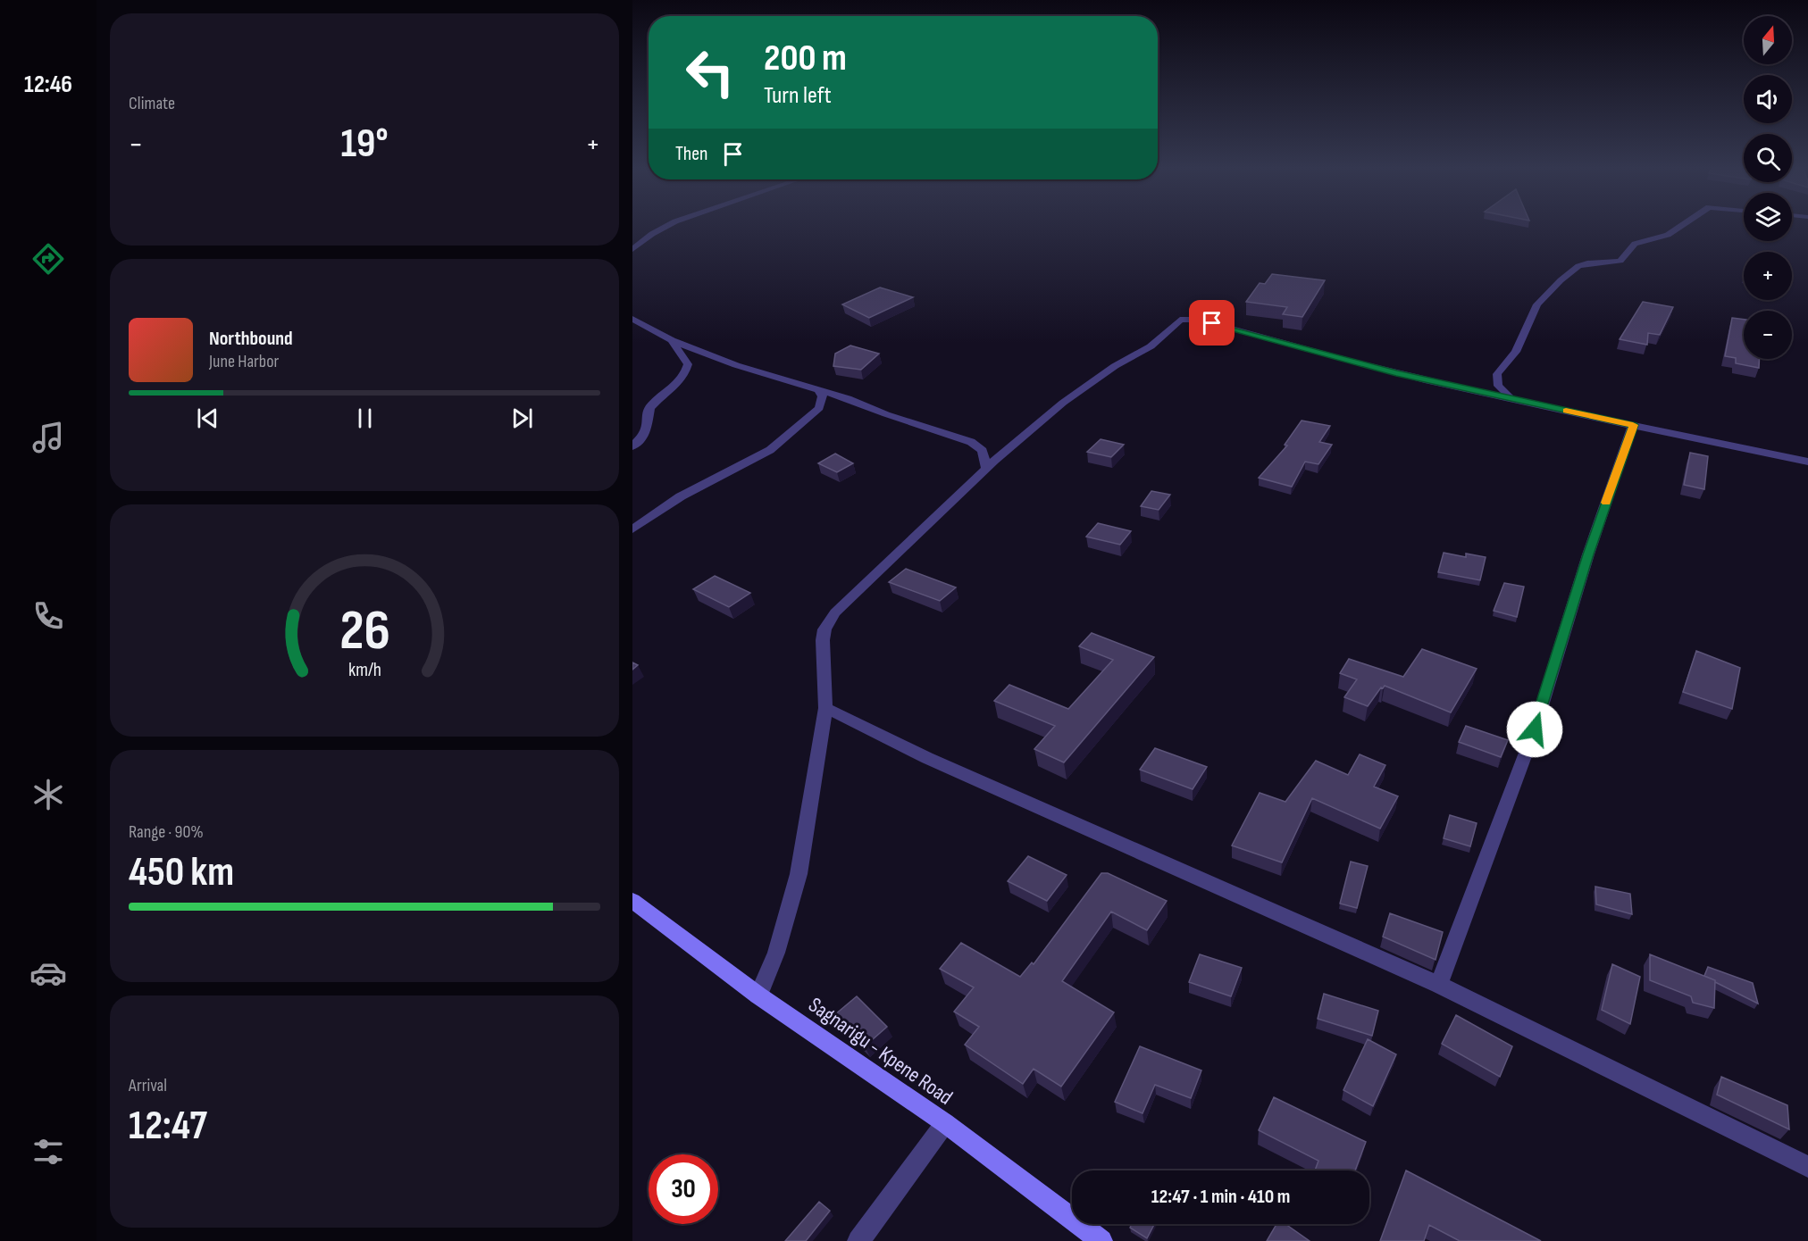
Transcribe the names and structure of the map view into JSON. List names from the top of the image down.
{
  "streets": {
    "street": ["Sagnarigu - Kpene Road"]
  },
  "north": "top",
  "page": {
    "tabs": "12:46",
    "tile": [
      "Climate",
      ["Range · 90%", "450 km"],
      ["Arrival", "12:47"]
    ],
    "map_buttons": ["+", "−"],
    "turn": ["200 m", "Turn left"],
    "heat": ["−", "19°", "+"],
    "then": "Then",
    "song": ["Northbound", "June Harbor"],
    "limit": "30",
    "trip": "12:47 · 1 min · 410 m",
    "gauge": ["26", "km/h"]
  }
}
